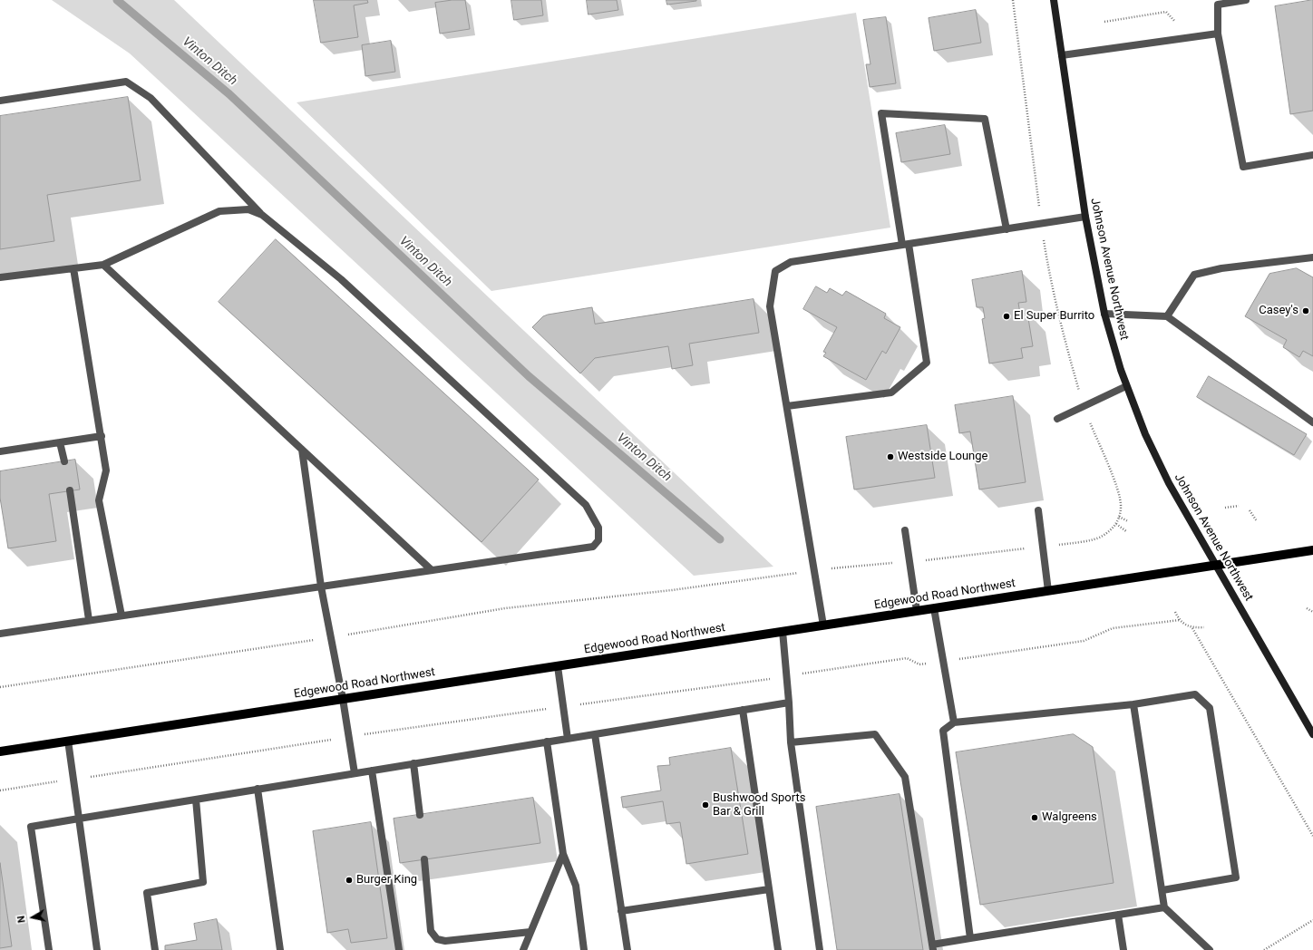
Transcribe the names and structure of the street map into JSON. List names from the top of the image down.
{
  "streets": {
    "main road": ["Edgewood Road Northwest"],
    "street": ["Johnson Avenue Northwest"]
  },
  "crossings": [
    ["Johnson Avenue Northwest", "Edgewood Road Northwest"]
  ],
  "water": ["Vinton Ditch"],
  "places": [
    "Casey's",
    "El Super Burrito",
    "Westside Lounge",
    "Bushwood Sports Bar & Grill",
    "Walgreens",
    "Burger King"
  ],
  "north": "left"
}
